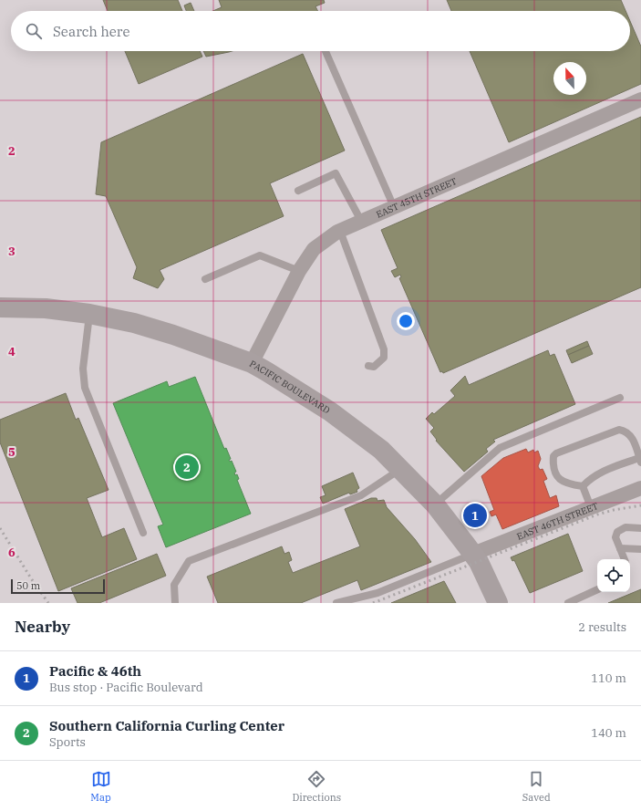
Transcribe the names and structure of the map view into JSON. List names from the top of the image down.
{
  "streets": {
    "main road": ["PACIFIC BOULEVARD"],
    "street": ["EAST 45TH STREET", "EAST 46TH STREET"]
  },
  "crossings": [
    ["EAST 45TH STREET", "PACIFIC BOULEVARD"],
    ["PACIFIC BOULEVARD", "EAST 46TH STREET"]
  ],
  "scale_bar": "50 m",
  "north": "top",
  "page": {
    "search": "Search here",
    "pins": ["2", "1"],
    "scale": "50 m",
    "heading": ["Nearby", "2 results"],
    "list": [
      {
        "mark": "1",
        "name": "Pacific & 46th",
        "note": "Bus stop · Pacific Boulevard",
        "value": "110 m"
      },
      {
        "mark": "2",
        "name": "Southern California Curling Center",
        "note": "Sports",
        "value": "140 m"
      }
    ],
    "nav": ["Map", "Directions", "Saved"]
  },
  "grid": {
    "rows": [
      "2",
      "3",
      "4",
      "5",
      "6"
    ]
  }
}
